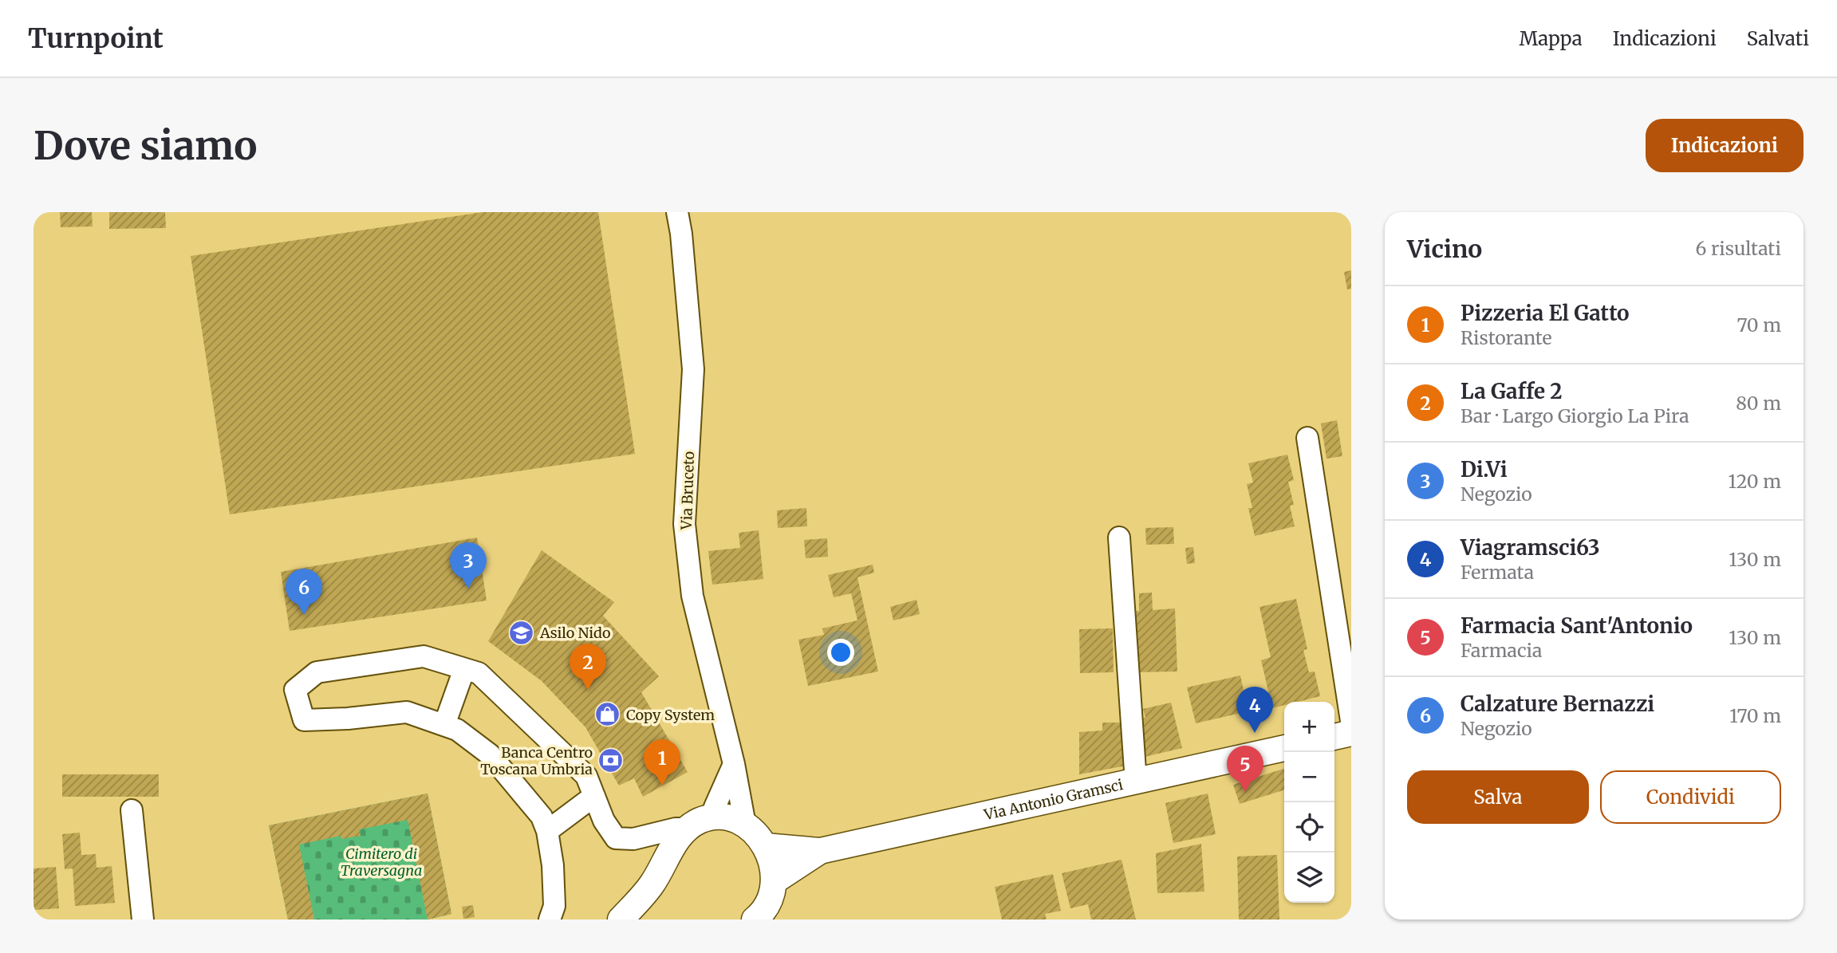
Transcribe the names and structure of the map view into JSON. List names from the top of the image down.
{
  "streets": {
    "street": ["Via Bruceto", "Via Antonio Gramsci"]
  },
  "parks": ["Cimitero di Traversagna"],
  "places": {
    "school or university": ["Asilo Nido"],
    "shop": ["Copy System"],
    "bank": ["Banca Centro Toscana Umbria"]
  },
  "page": {
    "header": "Turnpoint",
    "nav": ["Mappa", "Indicazioni", "Salvati"],
    "buttons": [
      "Indicazioni",
      ["Salva", "Condividi"]
    ],
    "title": "Dove siamo",
    "heading": ["Vicino", "6 risultati"],
    "list": [
      {
        "mark": "1",
        "name": "Pizzeria El Gatto",
        "note": "Ristorante",
        "value": "70 m"
      },
      {
        "mark": "2",
        "name": "La Gaffe 2",
        "note": "Bar · Largo Giorgio La Pira",
        "value": "80 m"
      },
      {
        "mark": "3",
        "name": "Di.Vi",
        "note": "Negozio",
        "value": "120 m"
      },
      {
        "mark": "4",
        "name": "Viagramsci63",
        "note": "Fermata",
        "value": "130 m"
      },
      {
        "mark": "5",
        "name": "Farmacia Sant'Antonio",
        "note": "Farmacia",
        "value": "130 m"
      },
      {
        "mark": "6",
        "name": "Calzature Bernazzi",
        "note": "Negozio",
        "value": "170 m"
      }
    ],
    "pins": [
      "3",
      "6",
      "2",
      "4",
      "1",
      "5"
    ],
    "map_buttons": ["+", "−"]
  }
}
